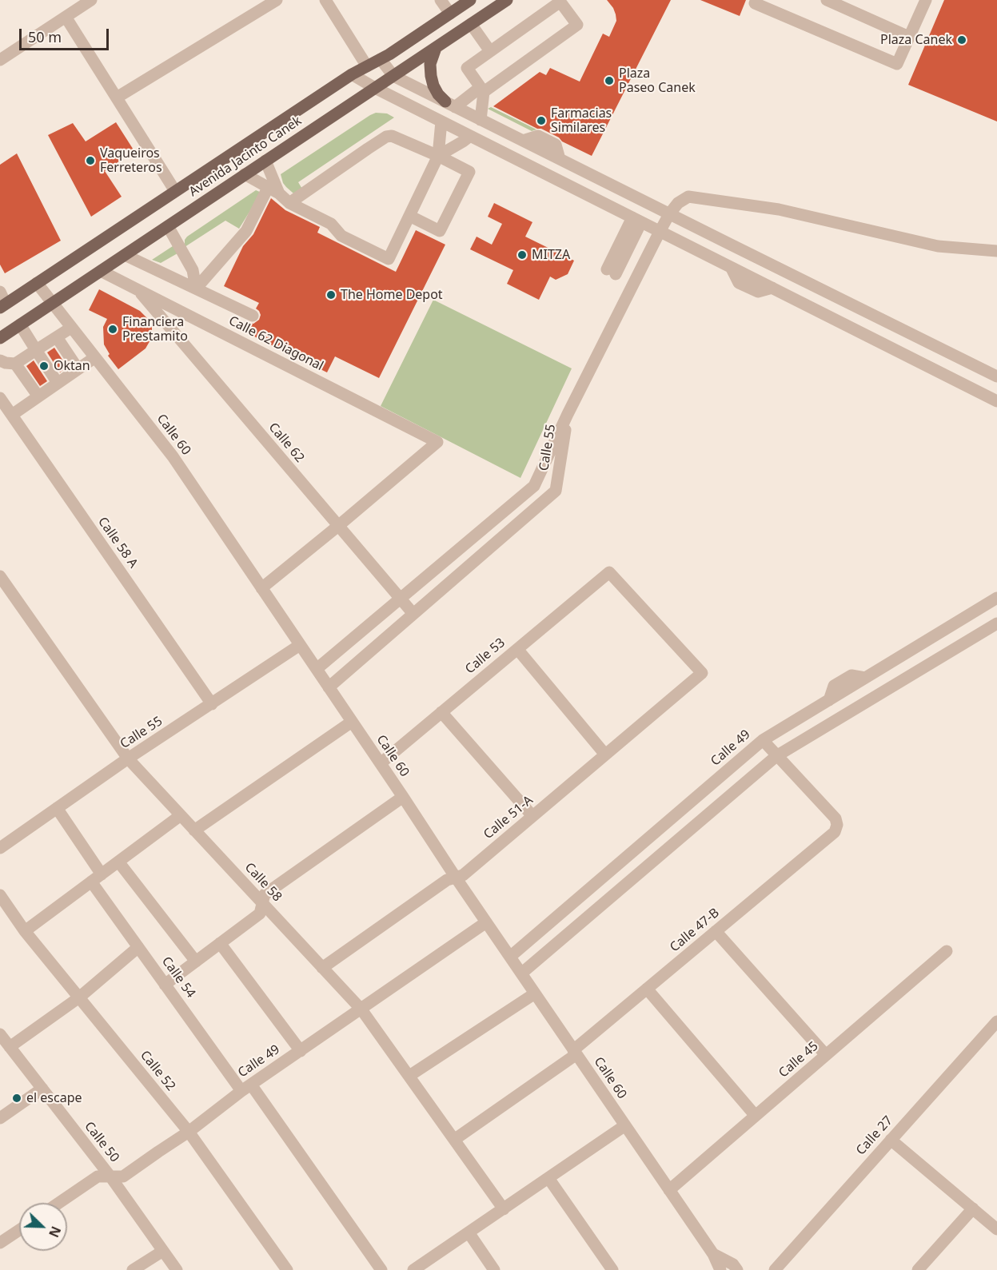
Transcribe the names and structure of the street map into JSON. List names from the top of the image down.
{
  "streets": {
    "main road": ["Avenida Jacinto Canek"],
    "street": [
      "Calle 62 Diagonal",
      "Calle 60",
      "Calle 62",
      "Calle 55",
      "Calle 58 A",
      "Calle 53",
      "Calle 49",
      "Calle 51-A",
      "Calle 58",
      "Calle 47-B",
      "Calle 54",
      "Calle 45",
      "Calle 52",
      "Calle 27",
      "Calle 50"
    ]
  },
  "crossings": [
    ["Avenida Jacinto Canek", "Calle 62 Diagonal"],
    ["Avenida Jacinto Canek", "Calle 60"],
    ["Calle 62 Diagonal", "Calle 62"],
    ["Calle 60", "Calle 55"],
    ["Calle 60", "Calle 53"],
    ["Calle 60", "Calle 49"],
    ["Calle 60", "Calle 51-A"],
    ["Calle 60", "Calle 47-B"],
    ["Calle 60", "Calle 45"],
    ["Calle 62", "Calle 55"],
    ["Calle 55", "Calle 58 A"],
    ["Calle 55", "Calle 58"],
    ["Calle 53", "Calle 51-A"],
    ["Calle 49", "Calle 58"],
    ["Calle 49", "Calle 54"],
    ["Calle 49", "Calle 52"],
    ["Calle 49", "Calle 50"],
    ["Calle 51-A", "Calle 58"],
    ["Calle 58", "Calle 47-B"]
  ],
  "places": [
    "Plaza Canek",
    "Plaza Paseo Canek",
    "Farmacias Similares",
    "Vaqueiros Ferreteros",
    "MITZA",
    "The Home Depot",
    "Financiera Prestamito",
    "Oktan",
    "el escape"
  ],
  "scale_bar": "50 m",
  "north": "bottom right"
}
